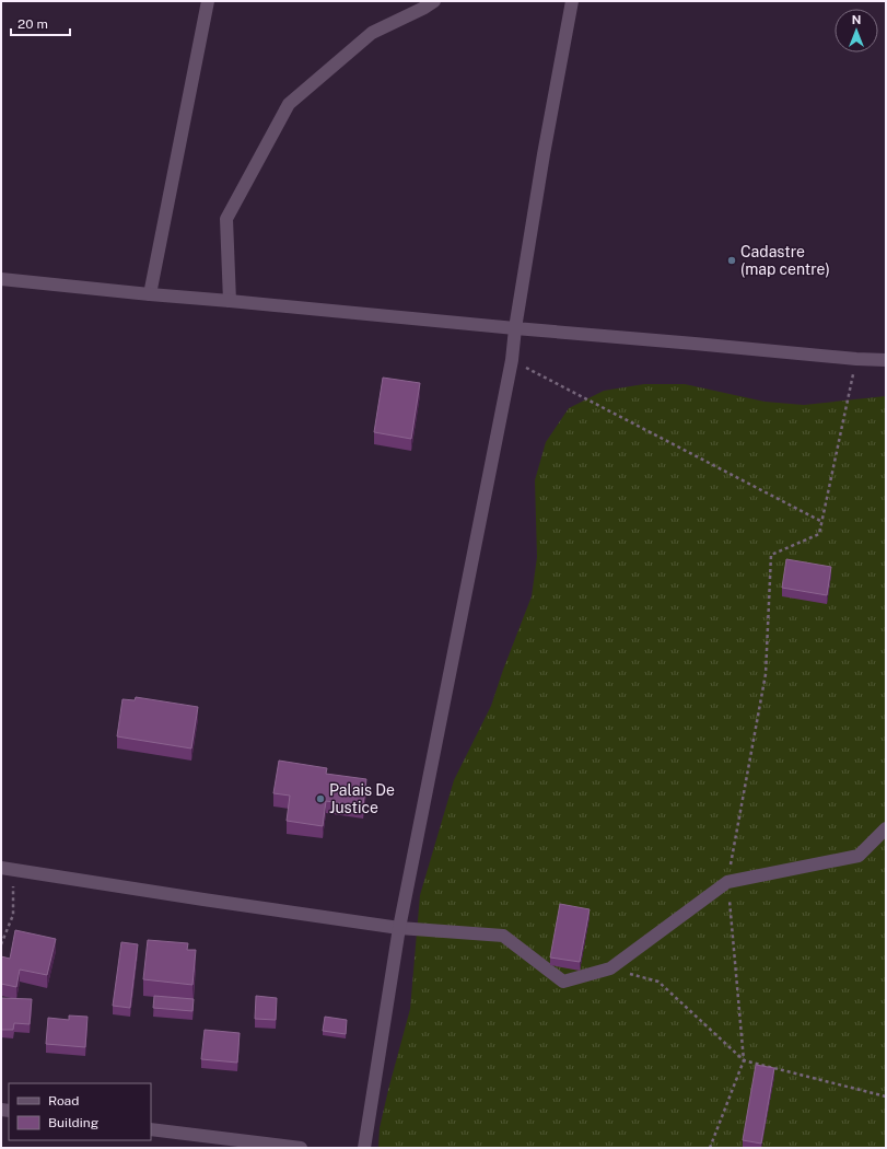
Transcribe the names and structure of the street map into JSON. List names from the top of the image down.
{
  "places": ["Cadastre (map centre)", "Palais De Justice"],
  "legend": ["Road", "Building"],
  "scale_bar": "20 m",
  "north": "top"
}
